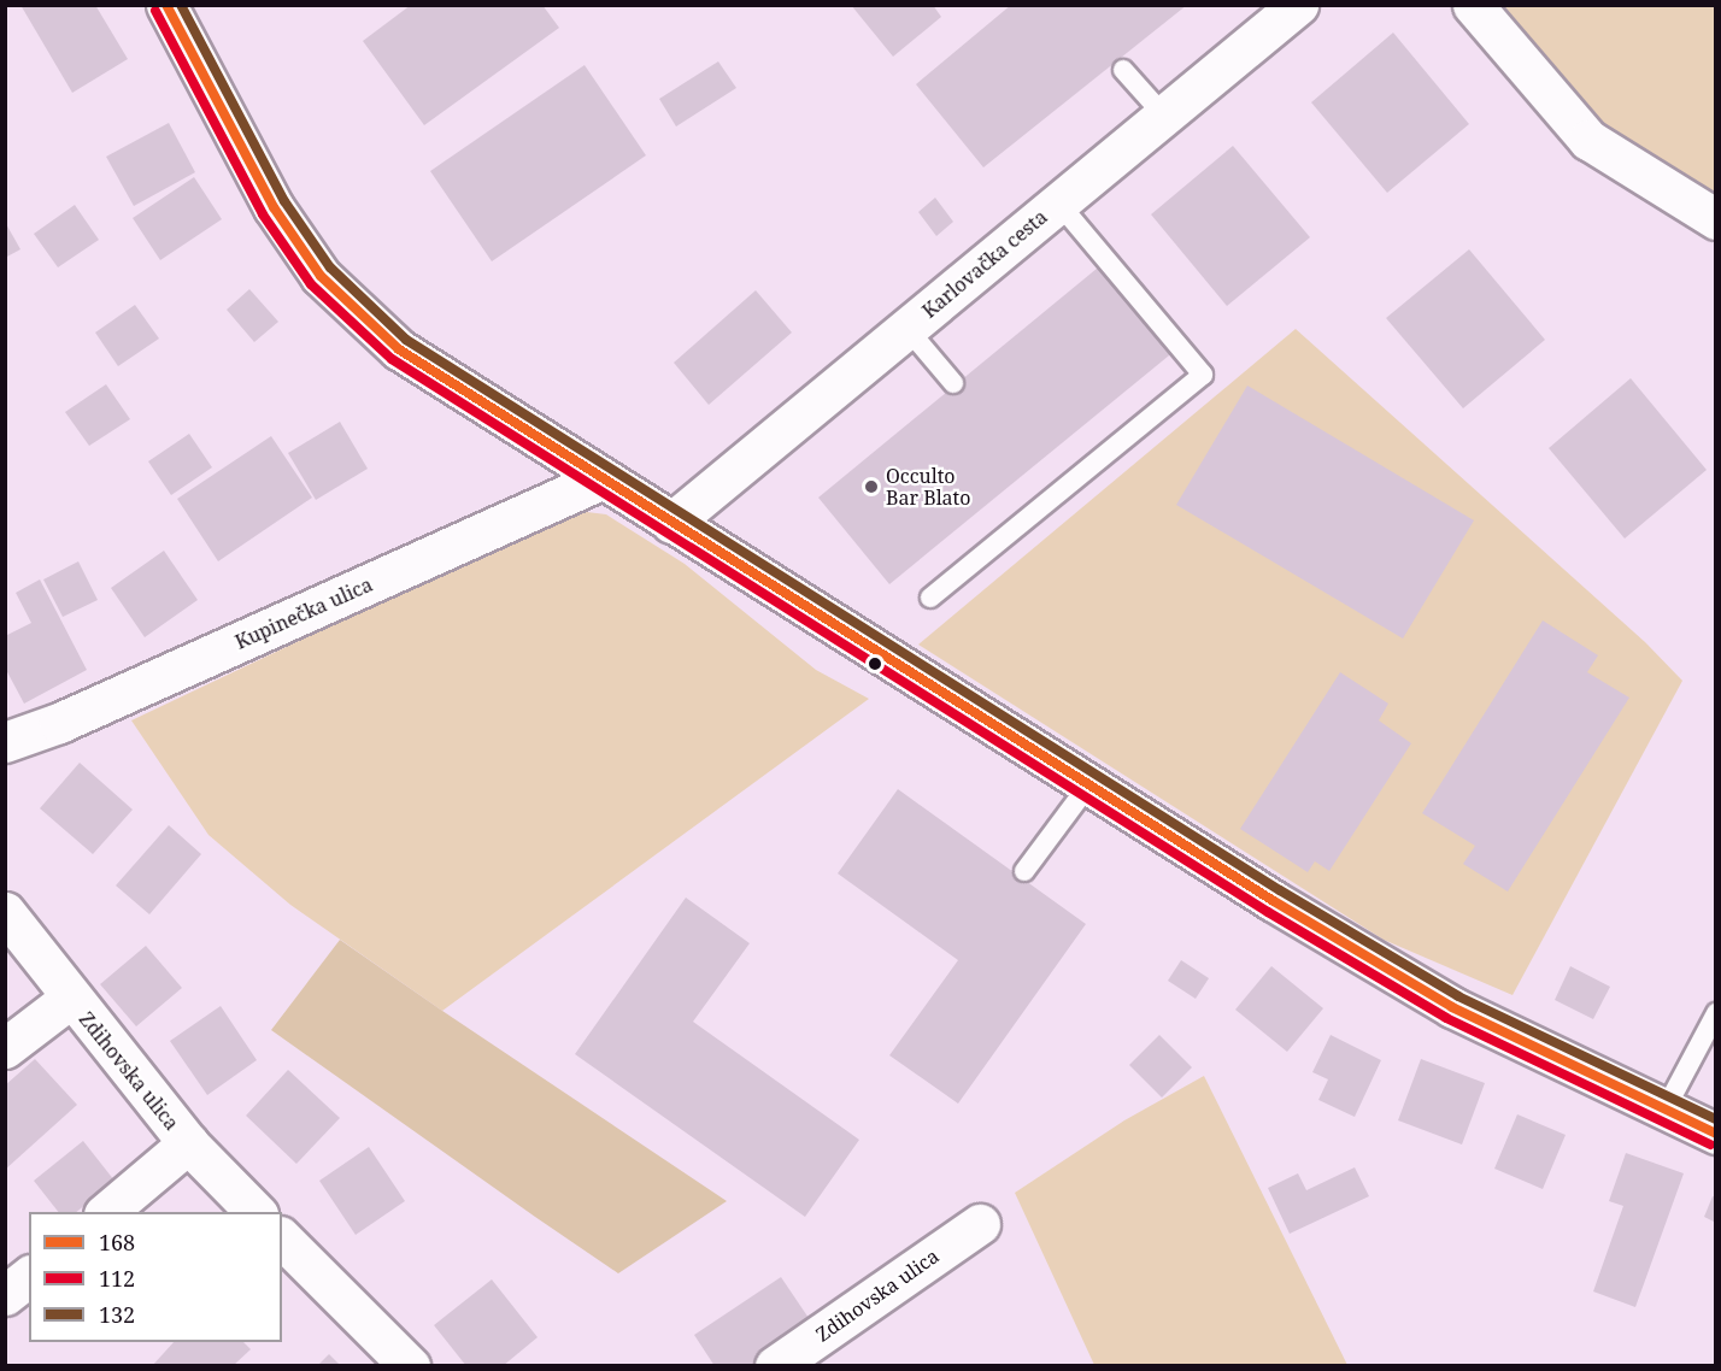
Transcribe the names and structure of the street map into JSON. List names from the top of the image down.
{
  "streets": {
    "street": ["Karlovačka cesta", "Kupinečka ulica", "Zdihovska ulica"]
  },
  "places": ["Occulto Bar Blato"],
  "lines": ["transit line 168", "transit line 132", "transit line 112"],
  "legend": ["168", "112", "132"]
}
